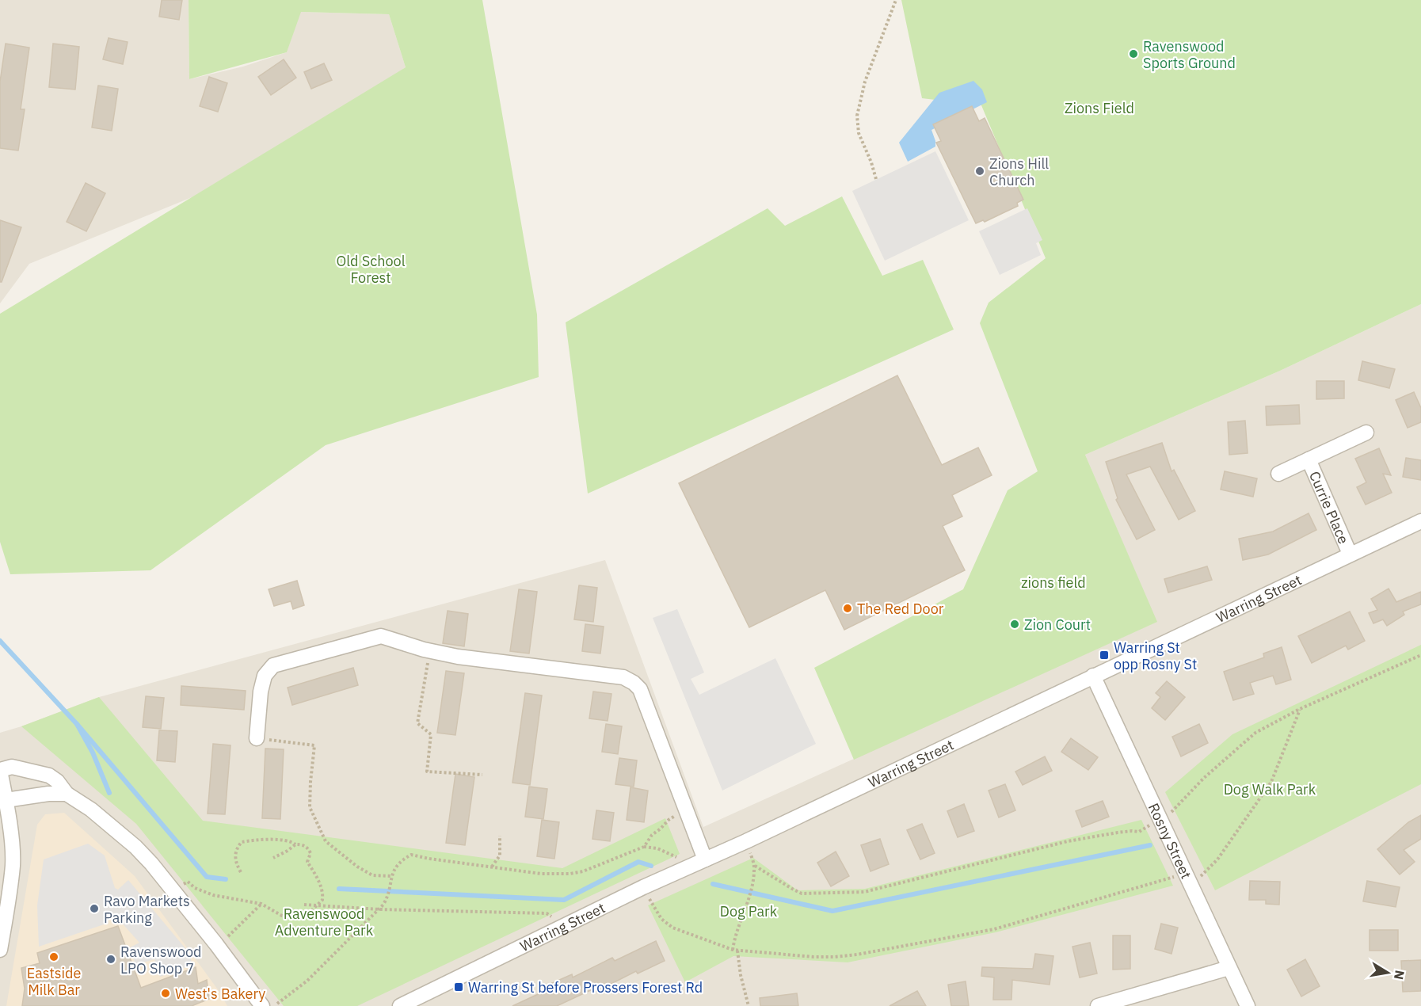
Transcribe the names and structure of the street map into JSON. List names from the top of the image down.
{
  "streets": {
    "street": ["Currie Place", "Warring Street", "Rosny Street"]
  },
  "crossings": [
    ["Currie Place", "Warring Street"],
    ["Warring Street", "Rosny Street"]
  ],
  "parks": [
    "Zions Field",
    "Old School Forest",
    "zions field",
    "Dog Walk Park",
    "Dog Park",
    "Ravenswood Adventure Park"
  ],
  "places": {
    "other": [
      "Ravenswood Sports Ground",
      "Zions Hill Church",
      "The Red Door",
      "Zion Court",
      "Ravo Markets Parking",
      "Eastside Milk Bar",
      "Ravenswood LPO Shop 7",
      "West's Bakery"
    ],
    "transit": ["Warring St opp Rosny St", "Warring St before Prossers Forest Rd"]
  },
  "north": "right"
}
